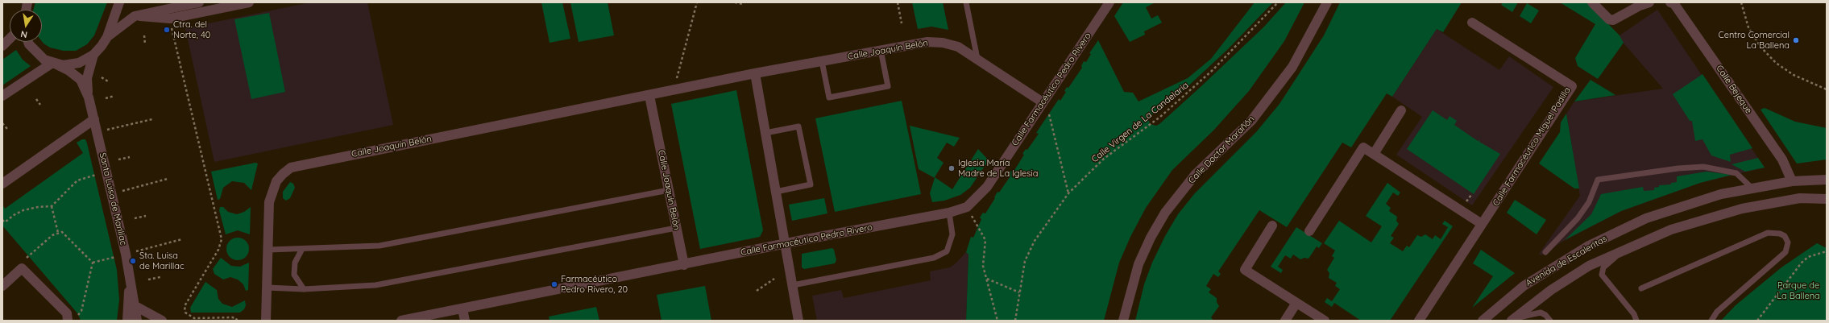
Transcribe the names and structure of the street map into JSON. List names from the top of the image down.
{
  "streets": {
    "street": [
      "Calle Joaquín Belón",
      "Calle Farmacéutico Pedro Rivero",
      "Calle Bejeque",
      "Calle Farmacéutico Miguel Padilla",
      "Calle Doctor Marañón",
      "Santa Luisa de Marillac",
      "Avenida de Escaleritas"
    ],
    "path": ["Calle Virgen de La Candelaria"]
  },
  "crossings": [
    ["Calle Joaquín Belón", "Calle Farmacéutico Pedro Rivero"],
    ["Calle Bejeque", "Avenida de Escaleritas"]
  ],
  "parks": ["Parque de La Ballena"],
  "places": [
    "Ctra. del Norte, 40",
    "Centro Comercial La Ballena",
    "Iglesia María Madre de La Iglesia",
    "Sta. Luisa de Marillac",
    "Farmacéutico Pedro Rivero, 20"
  ],
  "north": "bottom"
}
